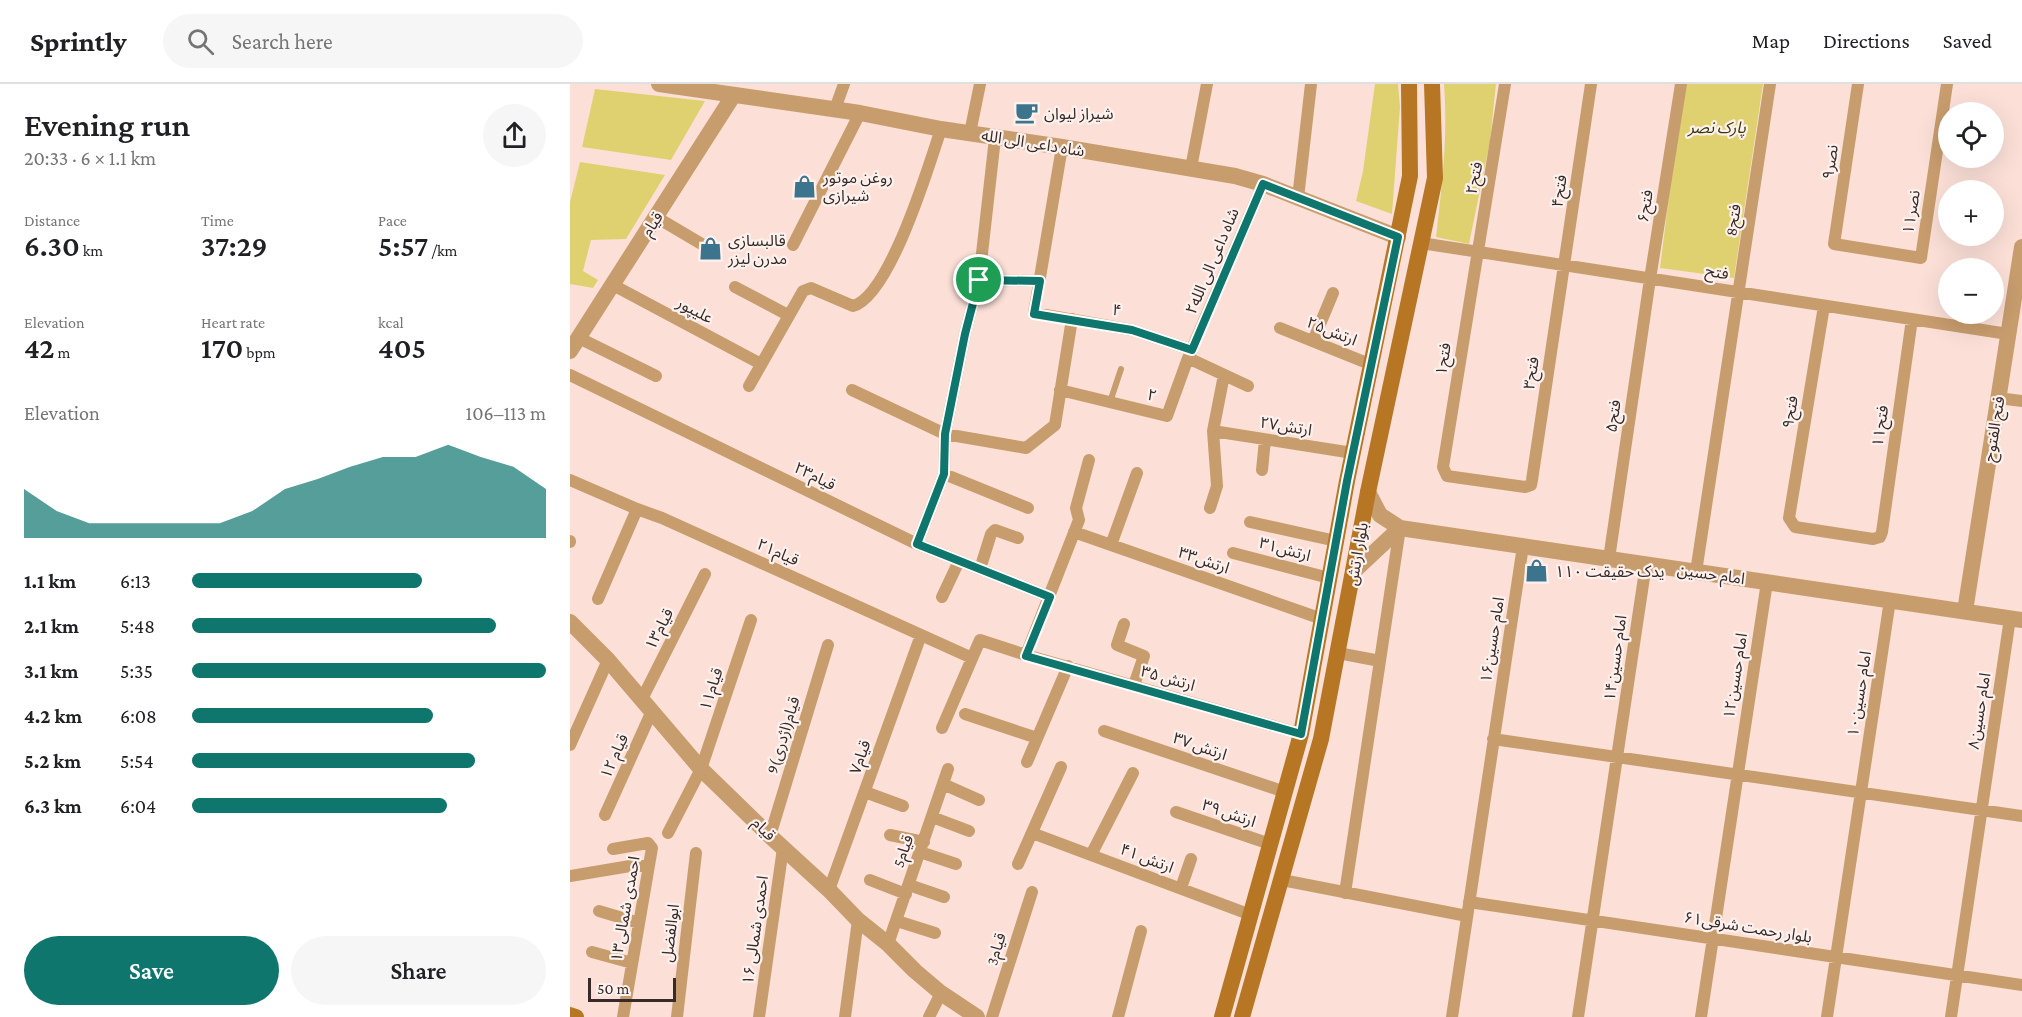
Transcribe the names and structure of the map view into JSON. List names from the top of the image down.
{
  "streets": {
    "main road": ["بلوار ارتش"],
    "street": [
      "شاه داعی الی الله",
      "۹نصر",
      "۲فتح",
      "فتح۴",
      "۶فتح",
      "۱۱نصر",
      "8فتح",
      "قیام",
      "شاه داعی الی الله۲",
      "فتح",
      "علیپور",
      "۴",
      "ارتش۲۵",
      "۱فتح",
      "۳فتح",
      "۲",
      "۹فتح",
      "۵فتح",
      "ارتش۲۷",
      "۱۱فتح",
      "فتح الفتوح",
      "قیام۲۳",
      "ارتش۳۱",
      "قیام۲۱",
      "ارتش۳۳",
      "امام حسین",
      "قیام۱۳",
      "امام حسین۱۶",
      "امام حسین۱۴",
      "امام حسین۱۲",
      "ارتش ۳۵",
      "قیام۱۱",
      "امام حسین۱۰",
      "امام حسین۸",
      "قیام(اژدری)9",
      "ارتش ۳۷",
      "قیام ۱۲",
      "قیام۷",
      "ارتش ۳۹",
      "قیام5",
      "ارتش ۴۱",
      "احمدی شمالی۱۳",
      "بلوار رحمت شرقی۶۱",
      "احمدی شمالی ۱۶",
      "ابوالفضل",
      "قیام3"
    ]
  },
  "crossings": [
    ["شاه داعی الی الله", "قیام"],
    ["شاه داعی الی الله", "شاه داعی الی الله۲"],
    ["شاه داعی الی الله", "بلوار ارتش"],
    ["۹نصر", "۱۱نصر"],
    ["۲فتح", "فتح"],
    ["۲فتح", "۱فتح"],
    ["فتح۴", "فتح"],
    ["فتح۴", "۳فتح"],
    ["۶فتح", "فتح"],
    ["۶فتح", "۵فتح"],
    ["8فتح", "فتح"],
    ["قیام", "علیپور"],
    ["قیام", "قیام۱۳"],
    ["قیام", "قیام۱۱"],
    ["قیام", "قیام(اژدری)9"],
    ["قیام", "قیام ۱۲"],
    ["قیام", "قیام۷"],
    ["قیام", "قیام5"],
    ["قیام", "احمدی شمالی ۱۶"],
    ["شاه داعی الی الله۲", "۴"],
    ["شاه داعی الی الله۲", "۲"],
    ["فتح", "۱فتح"],
    ["فتح", "۳فتح"],
    ["فتح", "۹فتح"],
    ["فتح", "۵فتح"],
    ["فتح", "۱۱فتح"],
    ["فتح", "فتح الفتوح"],
    ["فتح", "بلوار ارتش"],
    ["۴", "۲"],
    ["ارتش۲۵", "بلوار ارتش"],
    ["۱فتح", "۳فتح"],
    ["۹فتح", "۱۱فتح"],
    ["۵فتح", "امام حسین"],
    ["ارتش۲۷", "بلوار ارتش"],
    ["فتح الفتوح", "امام حسین"],
    ["ارتش۳۱", "بلوار ارتش"],
    ["قیام۲۱", "ارتش ۳۵"],
    ["قیام۲۱", "قیام۷"],
    ["بلوار ارتش", "ارتش۳۳"],
    ["بلوار ارتش", "ارتش ۳۵"],
    ["بلوار ارتش", "ارتش ۳۷"],
    ["بلوار ارتش", "ارتش ۳۹"],
    ["بلوار ارتش", "ارتش ۴۱"],
    ["امام حسین", "امام حسین۱۶"],
    ["امام حسین", "امام حسین۱۴"],
    ["امام حسین", "امام حسین۱۲"],
    ["امام حسین", "امام حسین۱۰"],
    ["امام حسین", "امام حسین۸"],
    ["قیام۱۳", "قیام ۱۲"],
    ["امام حسین۱۶", "بلوار رحمت شرقی۶۱"],
    ["امام حسین۱۴", "بلوار رحمت شرقی۶۱"],
    ["امام حسین۱۲", "بلوار رحمت شرقی۶۱"],
    ["امام حسین۱۰", "بلوار رحمت شرقی۶۱"],
    ["امام حسین۸", "بلوار رحمت شرقی۶۱"]
  ],
  "parks": ["پارک نصر"],
  "places": {
    "cafe": ["شیراز لیوان"],
    "shop": ["روغن موتور شیرازی", "قالبسازی مدرن لیزر", "یدک حقیقت ۱۱۰"]
  },
  "scale_bar": "50 m",
  "page": {
    "header": "Sprintly",
    "search": "Search here",
    "nav": ["Map", "Directions", "Saved"],
    "heading": ["Evening run", "20:33 · 6 × 1.1 km"],
    "map_buttons": ["+", "−"],
    "stats": [
      ["Distance", "6.30 km"],
      ["Time", "37:29"],
      ["Pace", "5:57 /km"],
      ["Elevation", "42 m"],
      ["Heart rate", "170 bpm"],
      ["kcal", "405"]
    ],
    "chart": ["Elevation", "106–113 m"],
    "list": [
      {
        "name": "1.1 km",
        "note": "6:13"
      },
      {
        "name": "2.1 km",
        "note": "5:48"
      },
      {
        "name": "3.1 km",
        "note": "5:35"
      },
      {
        "name": "4.2 km",
        "note": "6:08"
      },
      {
        "name": "5.2 km",
        "note": "5:54"
      },
      {
        "name": "6.3 km",
        "note": "6:04"
      }
    ],
    "buttons": ["Save", "Share"],
    "scale": "50 m"
  }
}
